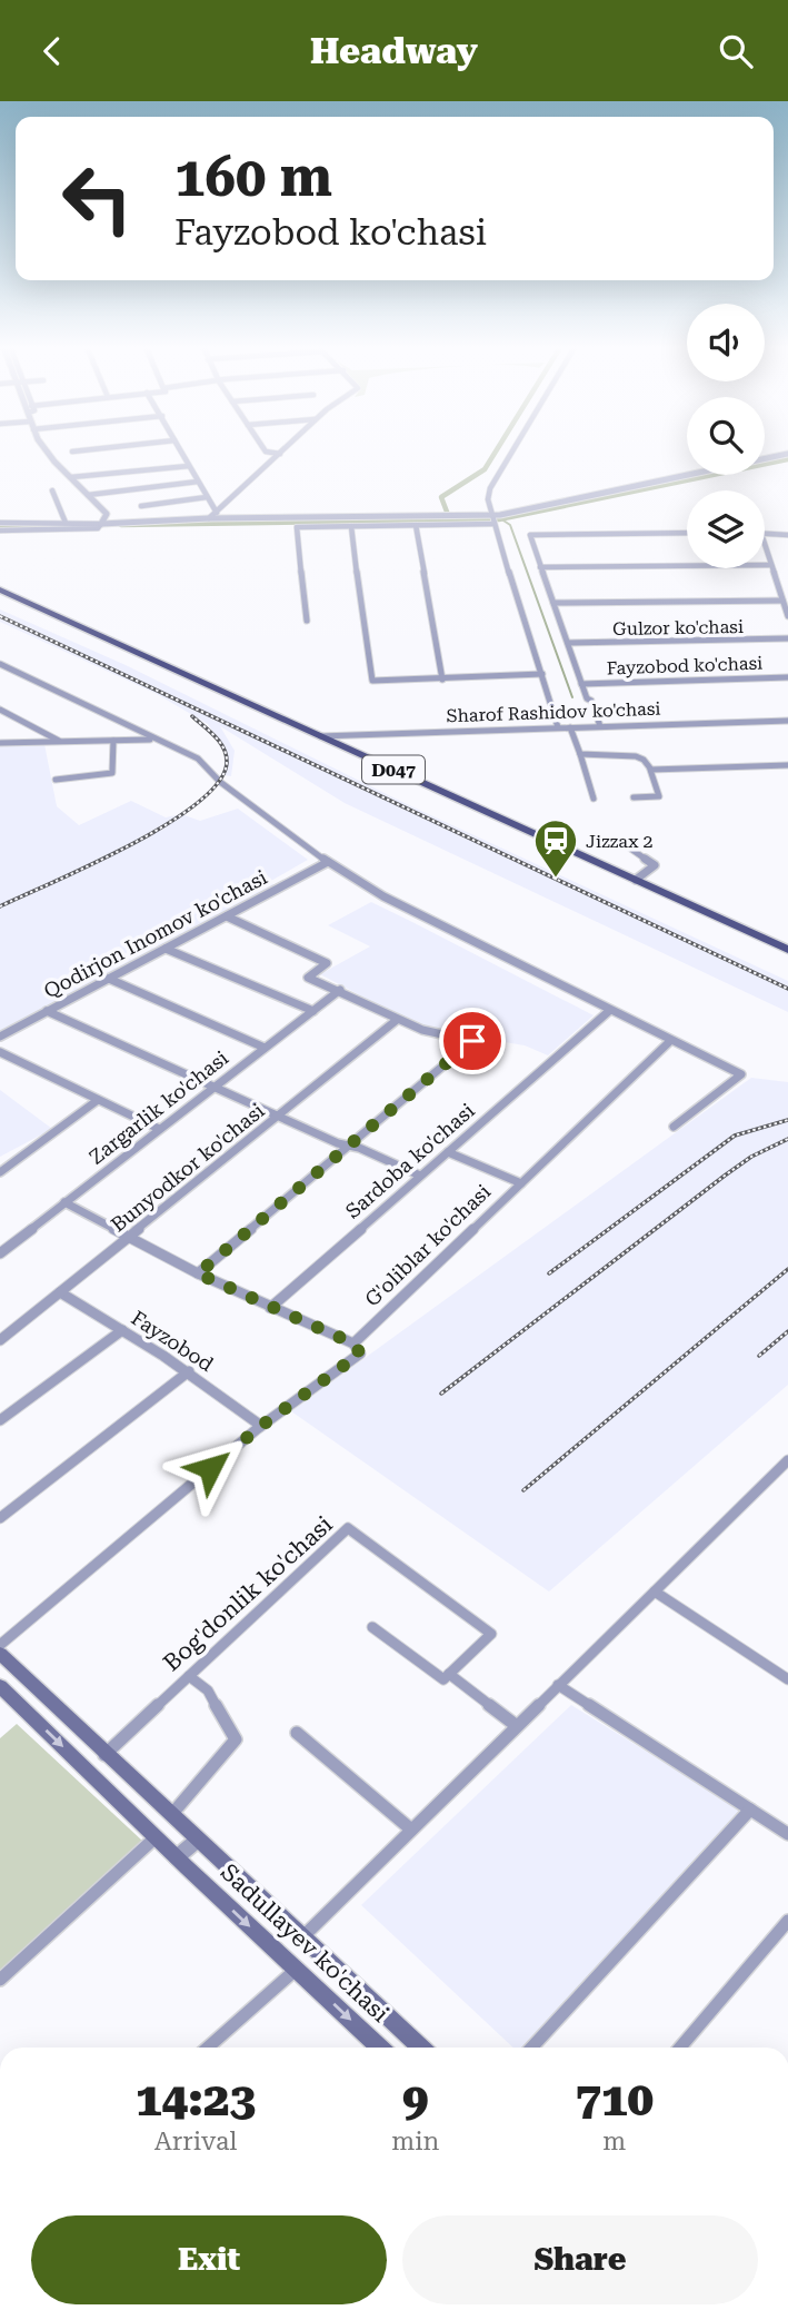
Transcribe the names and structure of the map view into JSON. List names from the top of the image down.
{
  "streets": {
    "main road": ["D047", "Sadullayev ko'chasi"],
    "street": [
      "Gulzor ko'chasi",
      "Fayzobod ko'chasi",
      "Sharof Rashidov ko'chasi",
      "Qodirjon Inomov ko'chasi",
      "Zargarlik ko'chasi",
      "Sardoba ko'chasi",
      "Bunyodkor ko'chasi",
      "G'oliblar ko'chasi",
      "Fayzobod",
      "Bog'donlik ko'chasi"
    ]
  },
  "crossings": [
    ["Sharof Rashidov ko'chasi", "D047"],
    ["Bunyodkor ko'chasi", "Fayzobod"],
    ["G'oliblar ko'chasi", "Fayzobod"],
    ["Bog'donlik ko'chasi", "Sadullayev ko'chasi"]
  ],
  "places": {
    "station": ["Jizzax 2"]
  },
  "page": {
    "header": "Headway",
    "turn": ["160 m", "Fayzobod ko'chasi"],
    "eta": [
      "14:23",
      "Arrival",
      "9",
      "min",
      "710",
      "m"
    ],
    "buttons": ["Exit", "Share"]
  }
}
